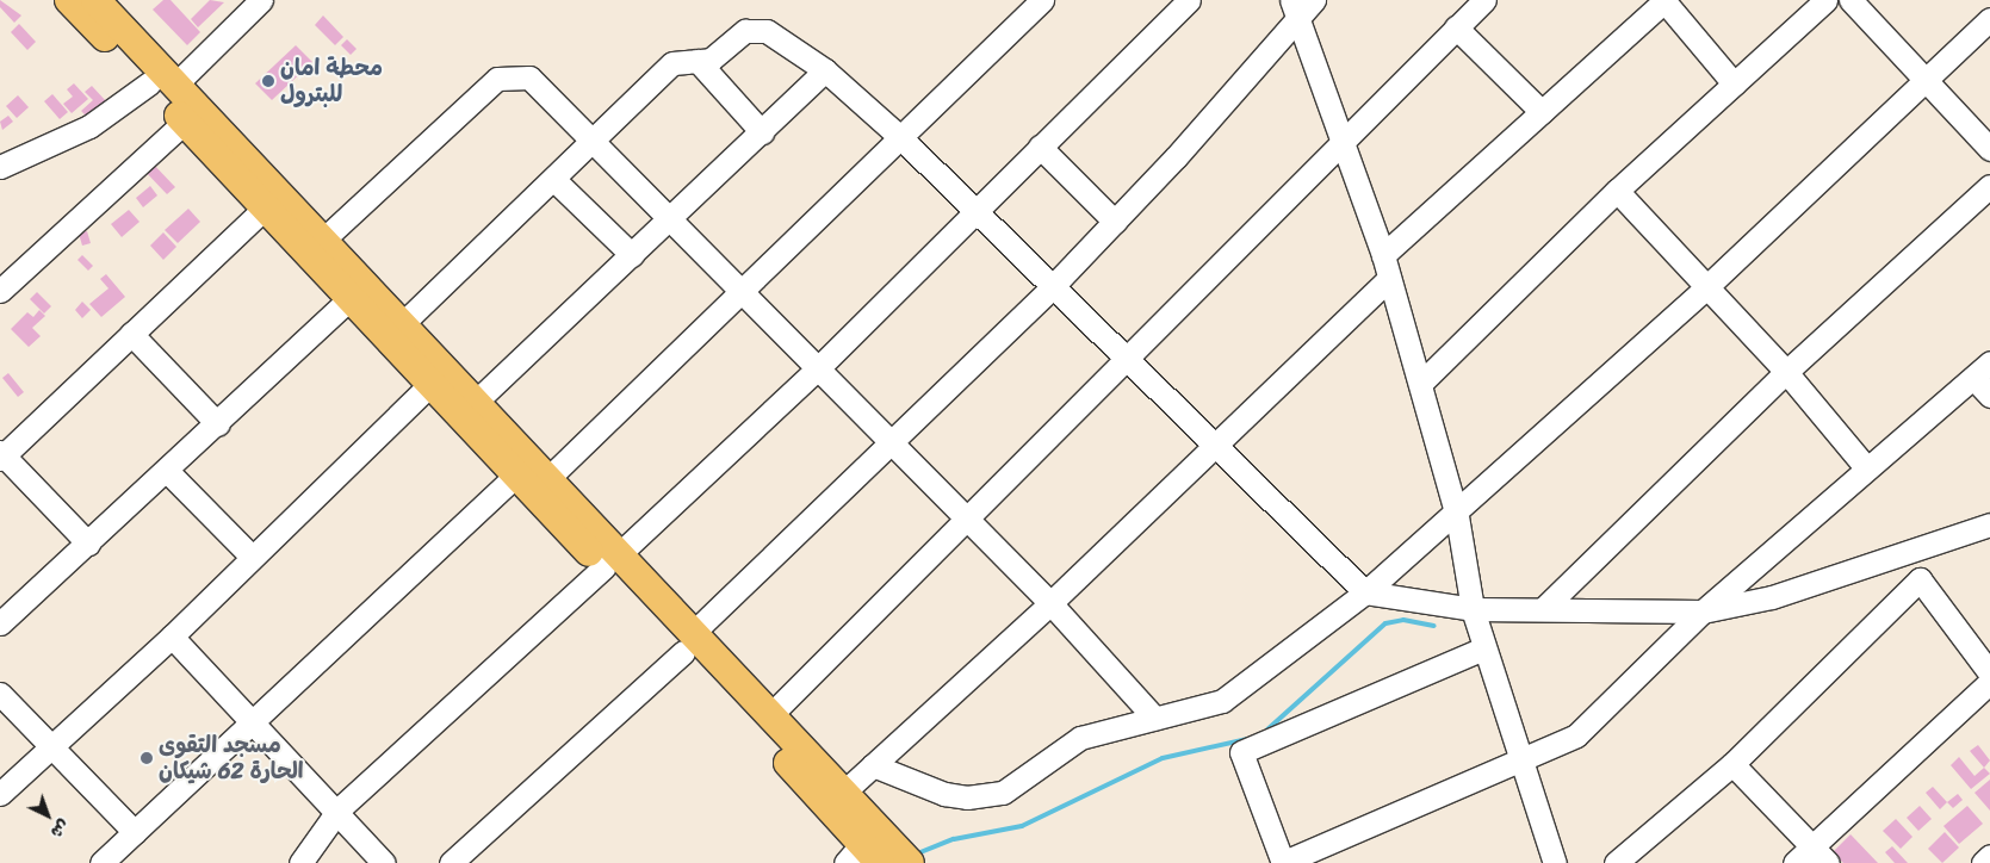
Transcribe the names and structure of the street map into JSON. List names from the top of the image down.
{
  "places": ["محطة امان للبترول", "مسجد التقوى الحارة 62 شيكان"],
  "north": "bottom right"
}
